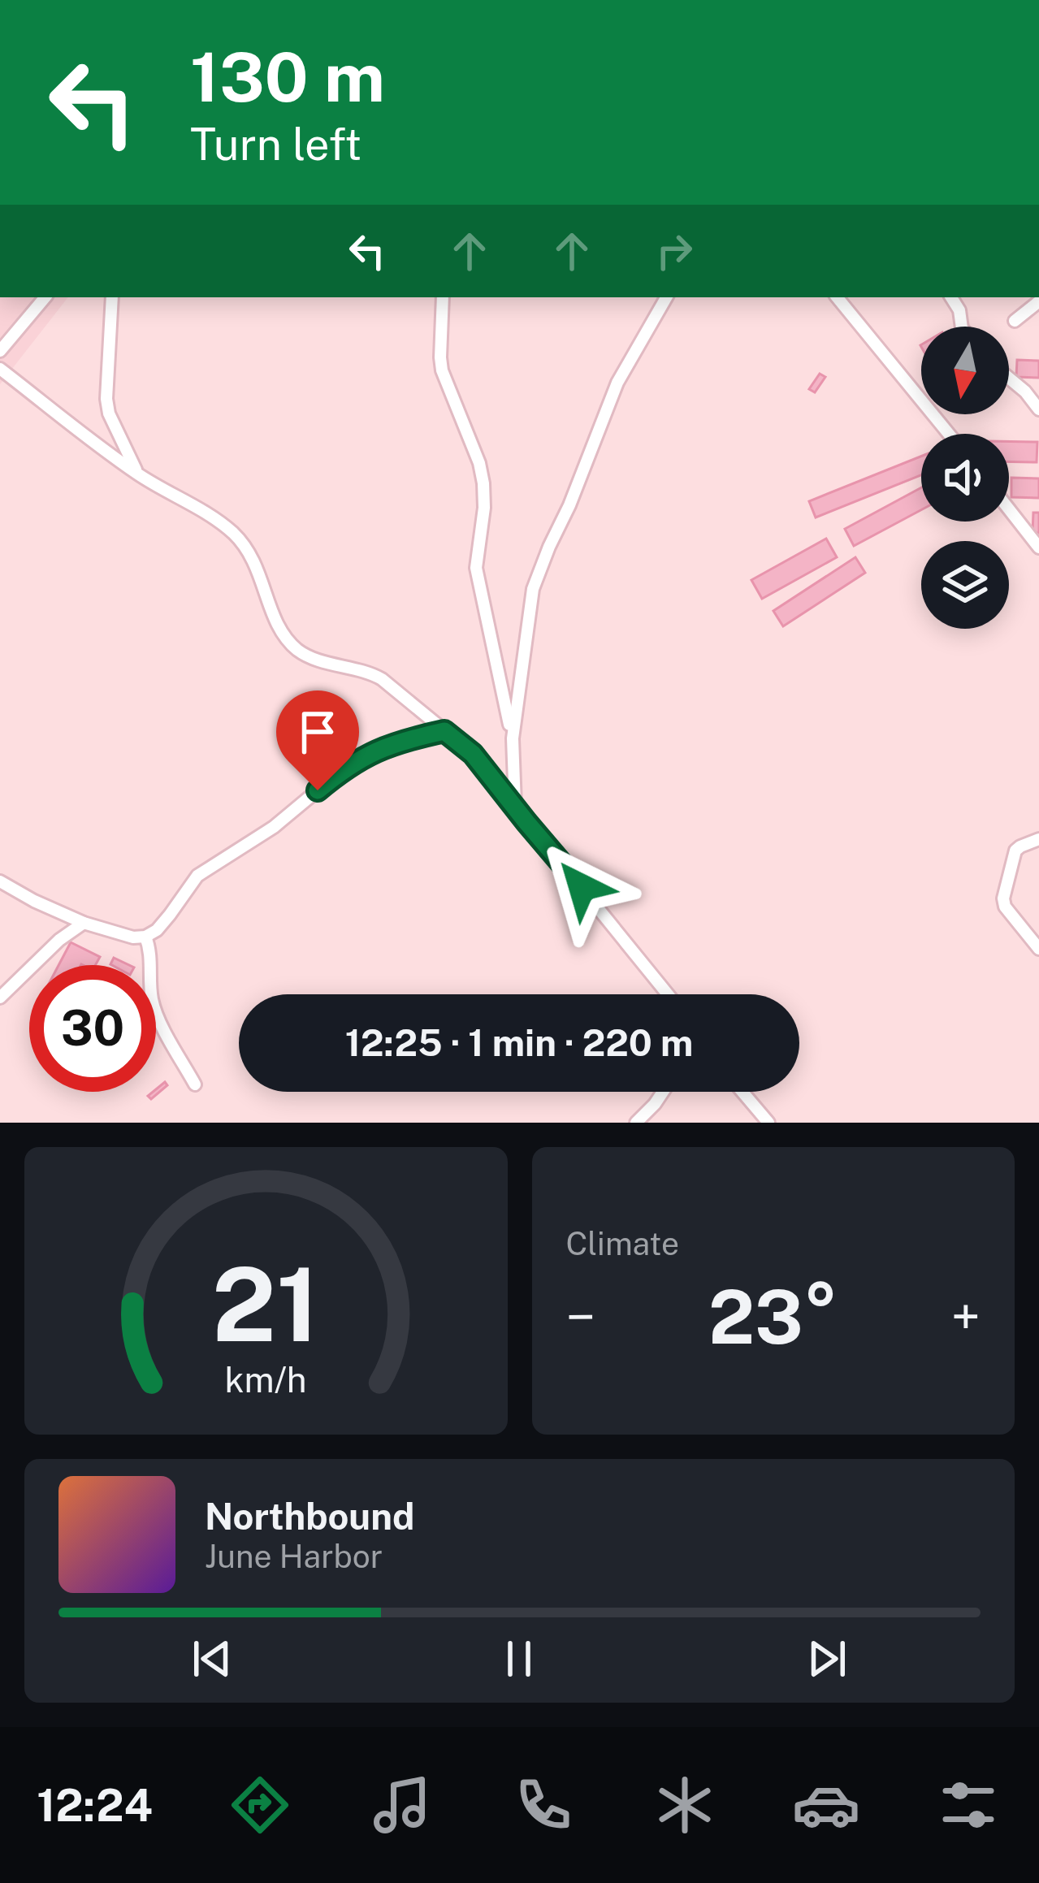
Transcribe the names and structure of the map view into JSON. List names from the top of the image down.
{
  "north": "bottom",
  "page": {
    "turn": ["130 m", "Turn left"],
    "limit": "30",
    "trip": "12:25 · 1 min · 220 m",
    "tile": "Climate",
    "heat": ["−", "23°", "+"],
    "song": ["Northbound", "June Harbor"],
    "tabs": "12:24",
    "gauge": ["21", "km/h"]
  }
}
